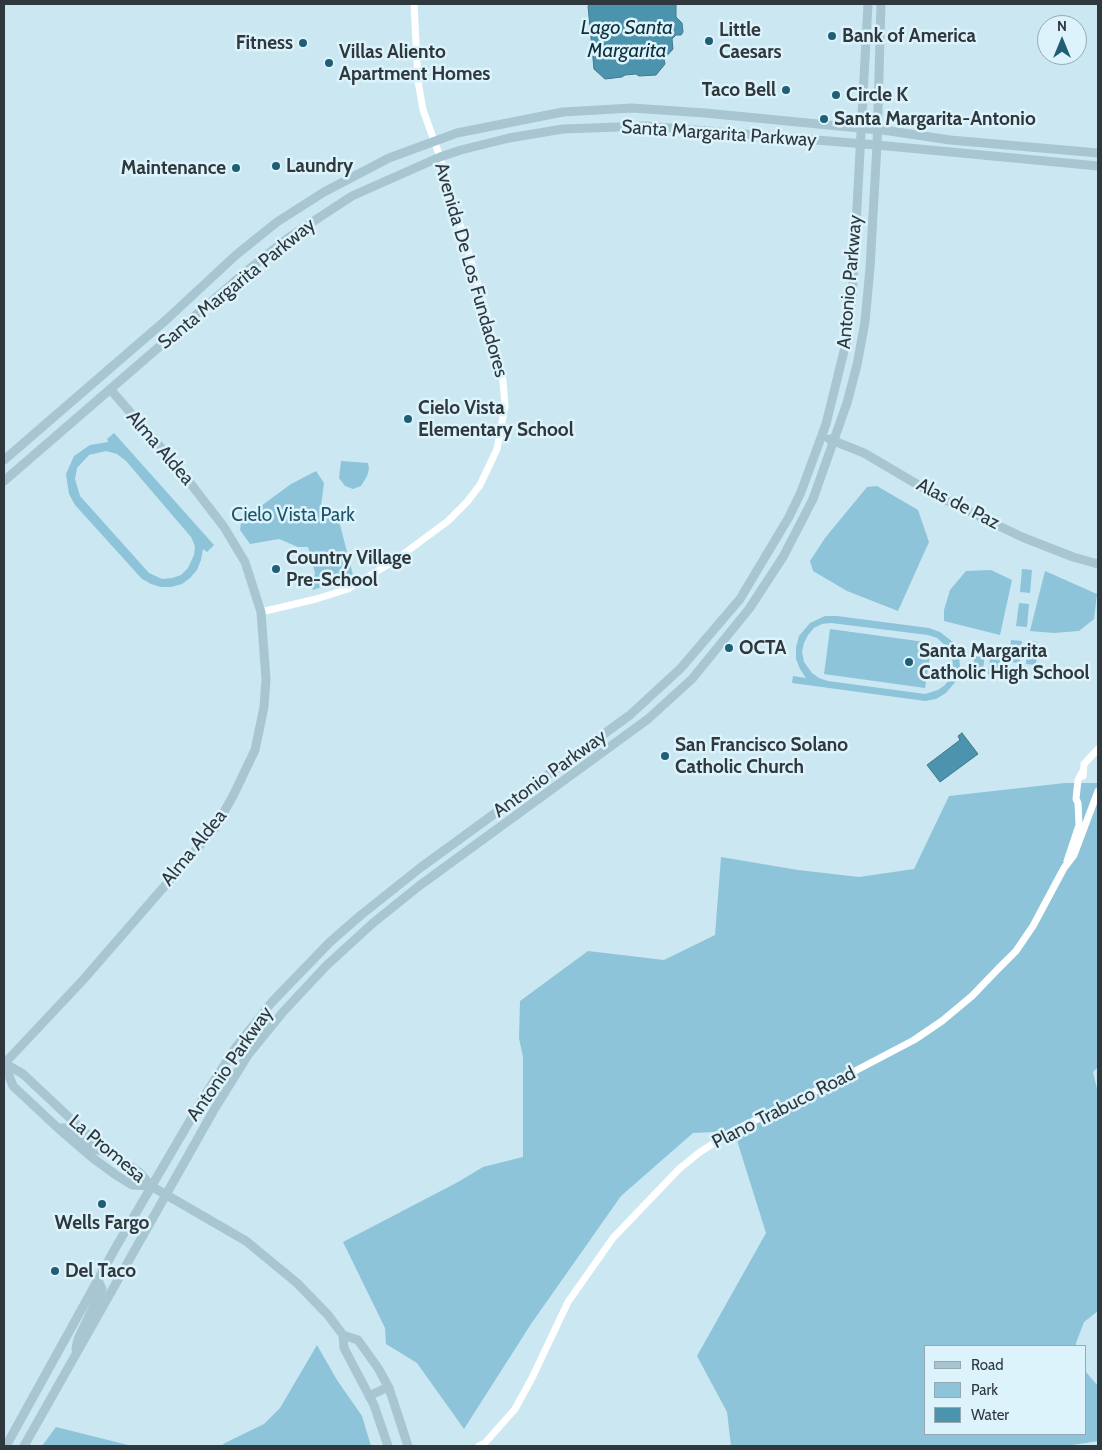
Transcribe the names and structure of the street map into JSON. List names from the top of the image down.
{
  "streets": {
    "main road": [
      "Santa Margarita Parkway",
      "Antonio Parkway",
      "Alma Aldea",
      "Alas de Paz",
      "La Promesa"
    ],
    "street": ["Avenida De Los Fundadores", "Plano Trabuco Road"]
  },
  "crossings": [
    ["Santa Margarita Parkway", "Avenida De Los Fundadores"],
    ["Santa Margarita Parkway", "Antonio Parkway"],
    ["Santa Margarita Parkway", "Alma Aldea"],
    ["Avenida De Los Fundadores", "Alma Aldea"],
    ["Antonio Parkway", "Alas de Paz"],
    ["Antonio Parkway", "La Promesa"],
    ["Alma Aldea", "La Promesa"]
  ],
  "water": ["Lago Santa Margarita"],
  "parks": ["Cielo Vista Park"],
  "places": [
    "Bank of America",
    "Little Caesars",
    "Fitness",
    "Villas Aliento Apartment Homes",
    "Taco Bell",
    "Circle K",
    "Santa Margarita-Antonio",
    "Laundry",
    "Maintenance",
    "Cielo Vista Elementary School",
    "Country Village Pre-School",
    "OCTA",
    "Santa Margarita Catholic High School",
    "San Francisco Solano Catholic Church",
    "Wells Fargo",
    "Del Taco"
  ],
  "legend": ["Road", "Park", "Water"],
  "north": "top"
}
